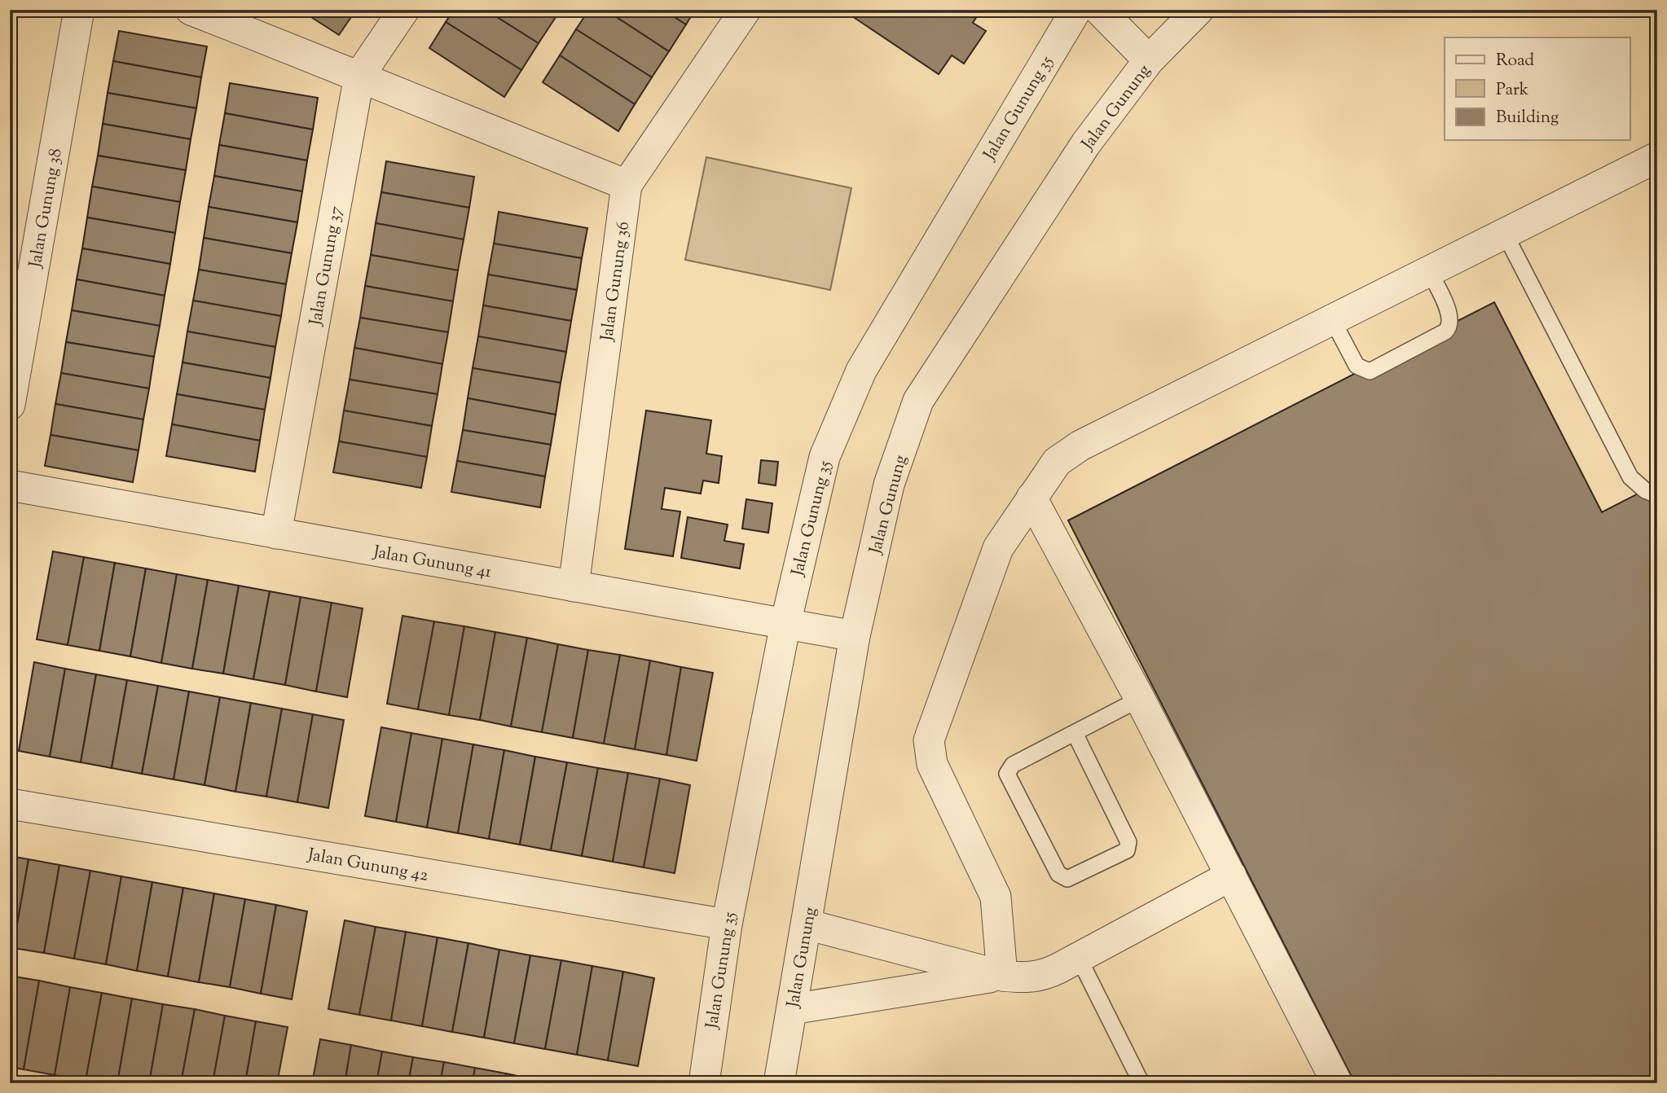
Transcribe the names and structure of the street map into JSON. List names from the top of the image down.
{
  "streets": {
    "street": [
      "Jalan Gunung",
      "Jalan Gunung 35",
      "Jalan Gunung 38",
      "Jalan Gunung 37",
      "Jalan Gunung 36",
      "Jalan Gunung 41",
      "Jalan Gunung 42"
    ]
  },
  "crossings": [
    ["Jalan Gunung", "Jalan Gunung 41"],
    ["Jalan Gunung 35", "Jalan Gunung 41"],
    ["Jalan Gunung 35", "Jalan Gunung 42"],
    ["Jalan Gunung 37", "Jalan Gunung 41"],
    ["Jalan Gunung 36", "Jalan Gunung 41"]
  ],
  "legend": ["Road", "Park", "Building"]
}
